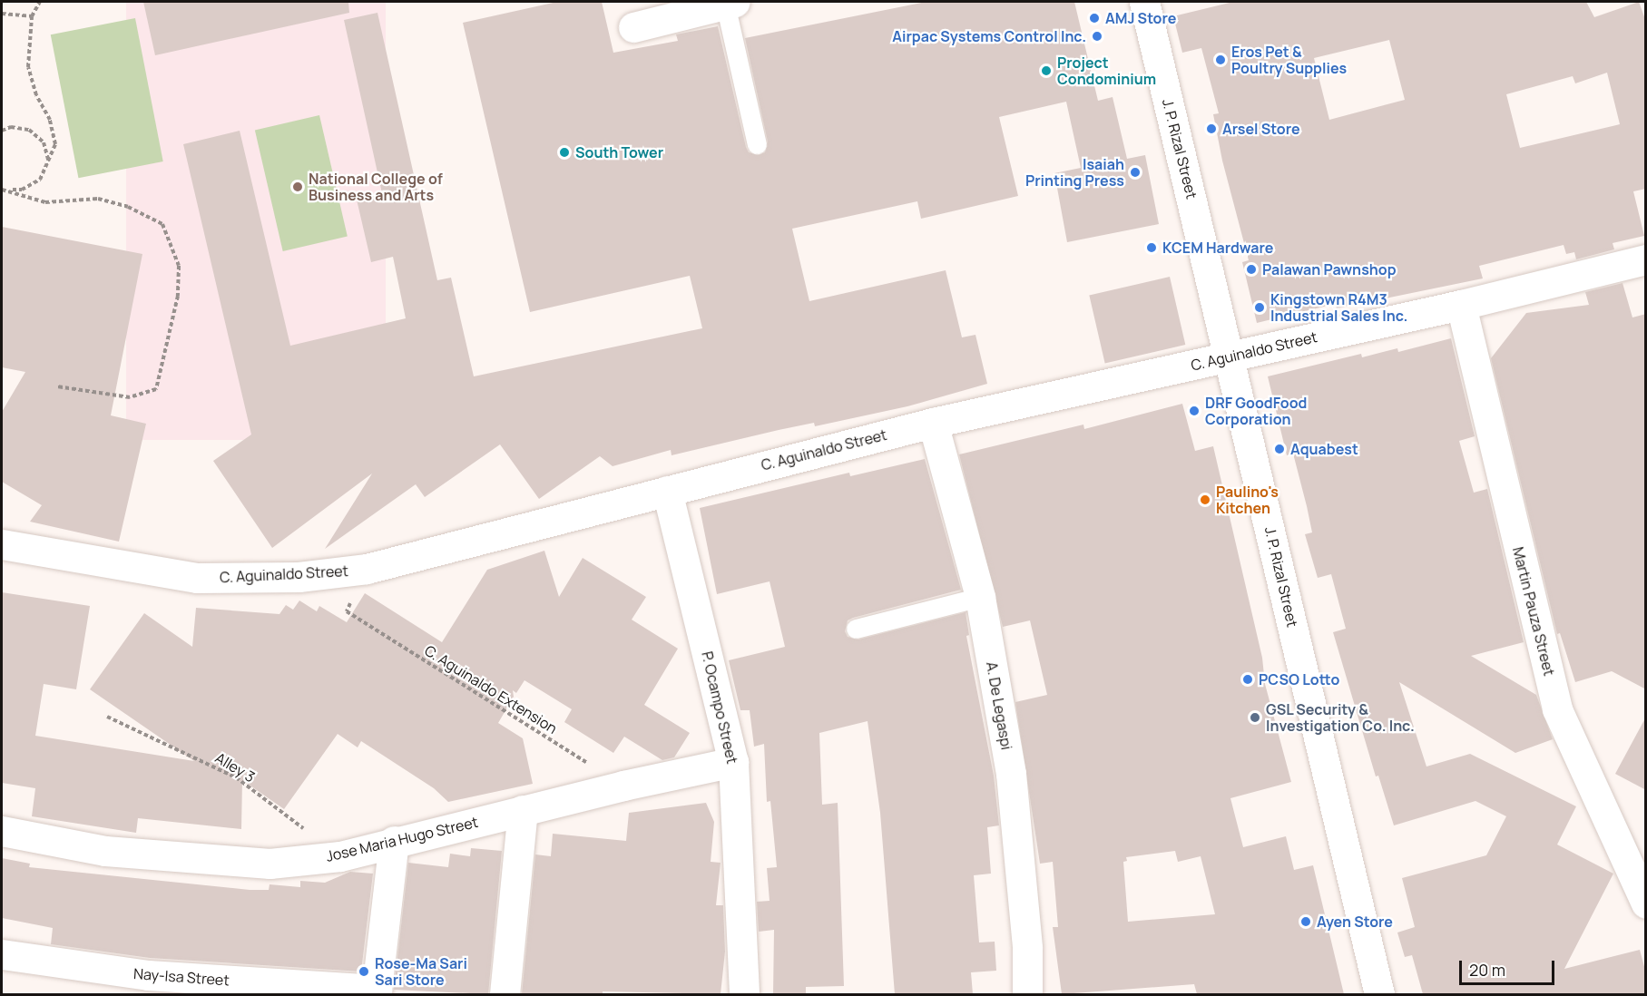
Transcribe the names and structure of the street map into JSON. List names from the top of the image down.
{
  "streets": {
    "street": [
      "J. P. Rizal Street",
      "C. Aguinaldo Street",
      "Martin Pauza Street",
      "A. De Legaspi",
      "P. Ocampo Street",
      "Jose Maria Hugo Street",
      "Nay-Isa Street"
    ],
    "path": ["C. Aguinaldo Extension", "Alley 3"]
  },
  "crossings": [
    ["J. P. Rizal Street", "C. Aguinaldo Street"],
    ["C. Aguinaldo Street", "Martin Pauza Street"],
    ["C. Aguinaldo Street", "A. De Legaspi"],
    ["C. Aguinaldo Street", "P. Ocampo Street"],
    ["C. Aguinaldo Extension", "Jose Maria Hugo Street"],
    ["P. Ocampo Street", "Jose Maria Hugo Street"],
    ["Alley 3", "Jose Maria Hugo Street"],
    ["Jose Maria Hugo Street", "Nay-Isa Street"]
  ],
  "places": [
    "AMJ Store",
    "Airpac Systems Control Inc.",
    "Eros Pet & Poultry Supplies",
    "Project Condominium",
    "Arsel Store",
    "South Tower",
    "Isaiah Printing Press",
    "National College of Business and Arts",
    "KCEM Hardware",
    "Palawan Pawnshop",
    "Kingstown R4M3 Industrial Sales Inc.",
    "DRF GoodFood Corporation",
    "Aquabest",
    "Paulino's Kitchen",
    "PCSO Lotto",
    "GSL Security & Investigation Co. Inc.",
    "Ayen Store",
    "Rose-Ma Sari Sari Store"
  ],
  "scale_bar": "20 m"
}
